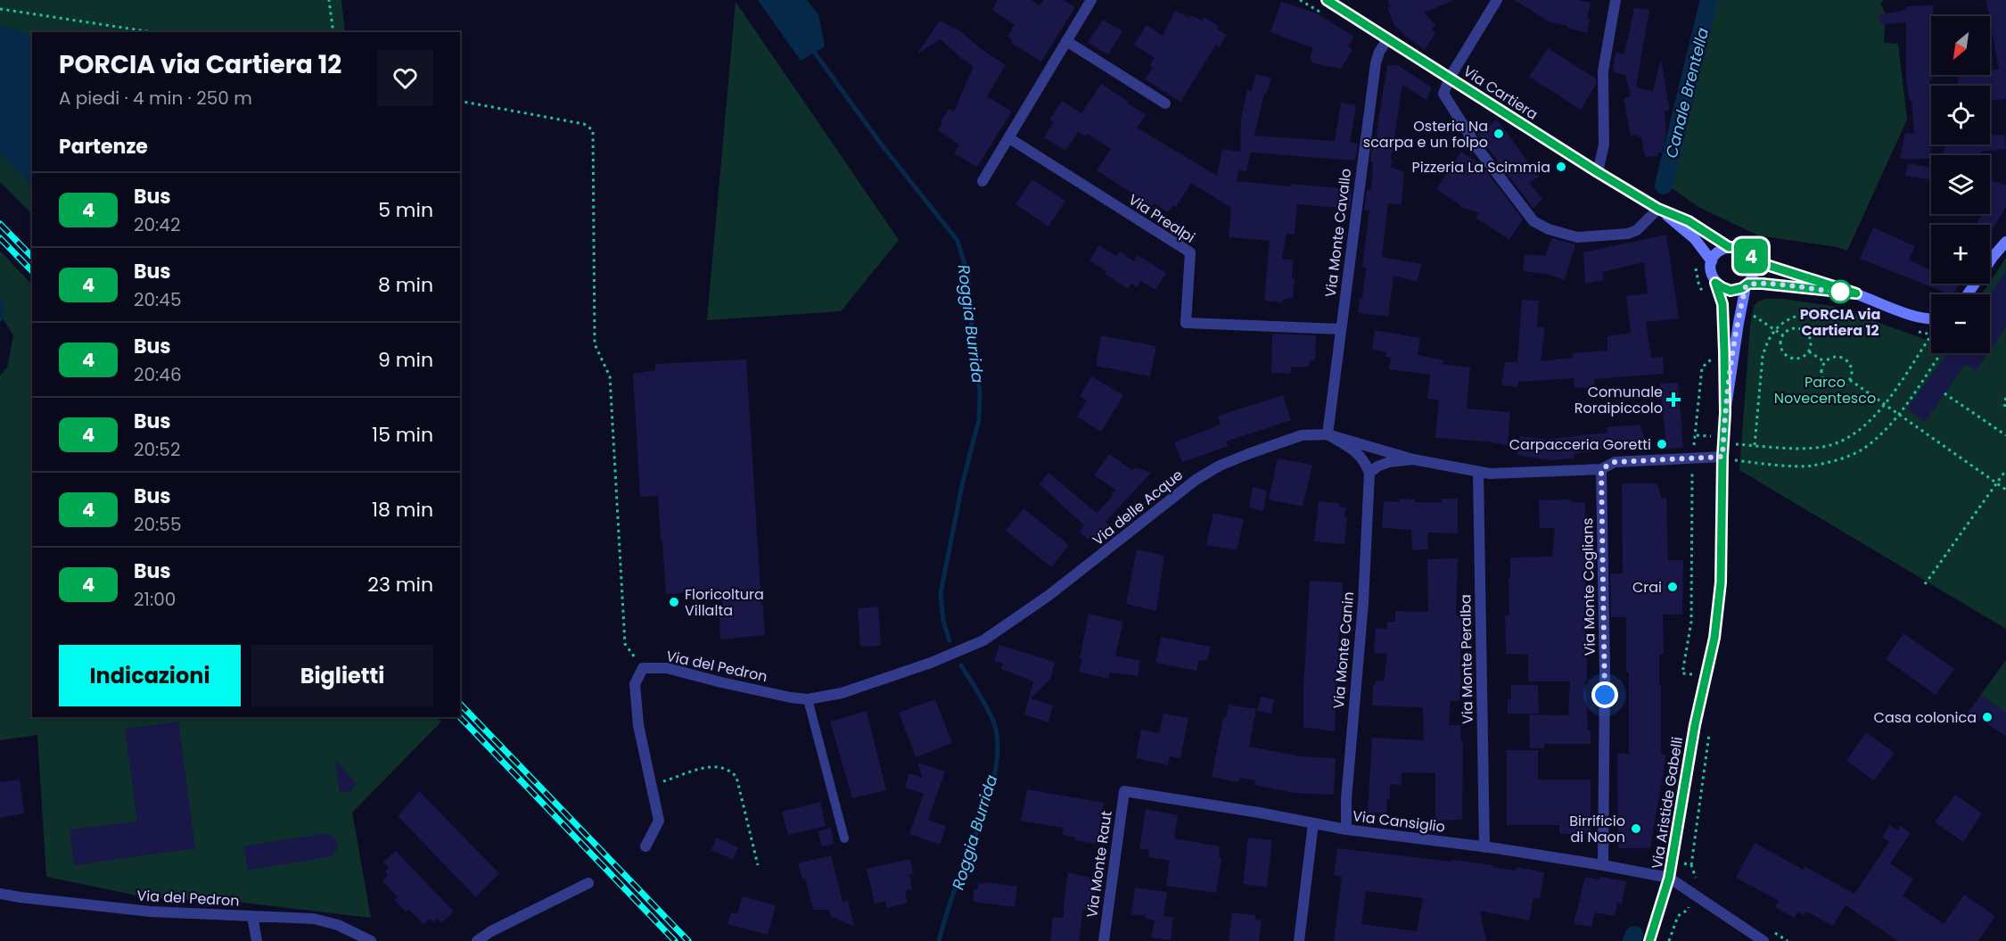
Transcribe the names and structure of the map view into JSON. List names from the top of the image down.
{
  "streets": {
    "main road": ["Via Cartiera", "Via Aristide Gabelli"],
    "street": [
      "Via Prealpi",
      "Via Monte Cavallo",
      "Via delle Acque",
      "Via Monte Coglians",
      "Via Monte Canin",
      "Via Monte Peralba",
      "Via del Pedron",
      "Via Cansiglio",
      "Via Monte Raut"
    ]
  },
  "crossings": [
    ["Via Cartiera", "Via Monte Cavallo"],
    ["Via Cartiera", "Via Aristide Gabelli"],
    ["Via Prealpi", "Via Monte Cavallo"],
    ["Via Monte Cavallo", "Via delle Acque"],
    ["Via delle Acque", "Via Monte Coglians"],
    ["Via delle Acque", "Via Monte Canin"],
    ["Via delle Acque", "Via Monte Peralba"],
    ["Via delle Acque", "Via del Pedron"],
    ["Via delle Acque", "Via Aristide Gabelli"],
    ["Via Monte Coglians", "Via Cansiglio"],
    ["Via Monte Canin", "Via Cansiglio"],
    ["Via Monte Peralba", "Via Cansiglio"],
    ["Via Aristide Gabelli", "Via Cansiglio"],
    ["Via Cansiglio", "Via Monte Raut"]
  ],
  "water": ["Canale Brentella", "Roggia Burrida"],
  "parks": ["Parco Novecentesco"],
  "places": {
    "other": [
      "Osteria Na scarpa e un folpo",
      "Pizzeria La Scimmia",
      "PORCIA via Cartiera 12",
      "Carpacceria Goretti",
      "Crai",
      "Floricoltura Villalta",
      "Casa colonica",
      "Birrificio di Naon"
    ],
    "health": ["Comunale Roraipiccolo"]
  },
  "lines": ["bus line 4"],
  "north": "bottom left",
  "page": {
    "on_map": "4",
    "map_buttons": ["+", "−"],
    "heading": [
      ["PORCIA via Cartiera 12", "A piedi · 4 min · 250 m"],
      "Partenze"
    ],
    "list": [
      {
        "mark": "4",
        "name": "Bus",
        "note": "20:42",
        "value": "5 min"
      },
      {
        "mark": "4",
        "name": "Bus",
        "note": "20:45",
        "value": "8 min"
      },
      {
        "mark": "4",
        "name": "Bus",
        "note": "20:46",
        "value": "9 min"
      },
      {
        "mark": "4",
        "name": "Bus",
        "note": "20:52",
        "value": "15 min"
      },
      {
        "mark": "4",
        "name": "Bus",
        "note": "20:55",
        "value": "18 min"
      },
      {
        "mark": "4",
        "name": "Bus",
        "note": "21:00",
        "value": "23 min"
      }
    ],
    "buttons": ["Indicazioni", "Biglietti"]
  }
}
